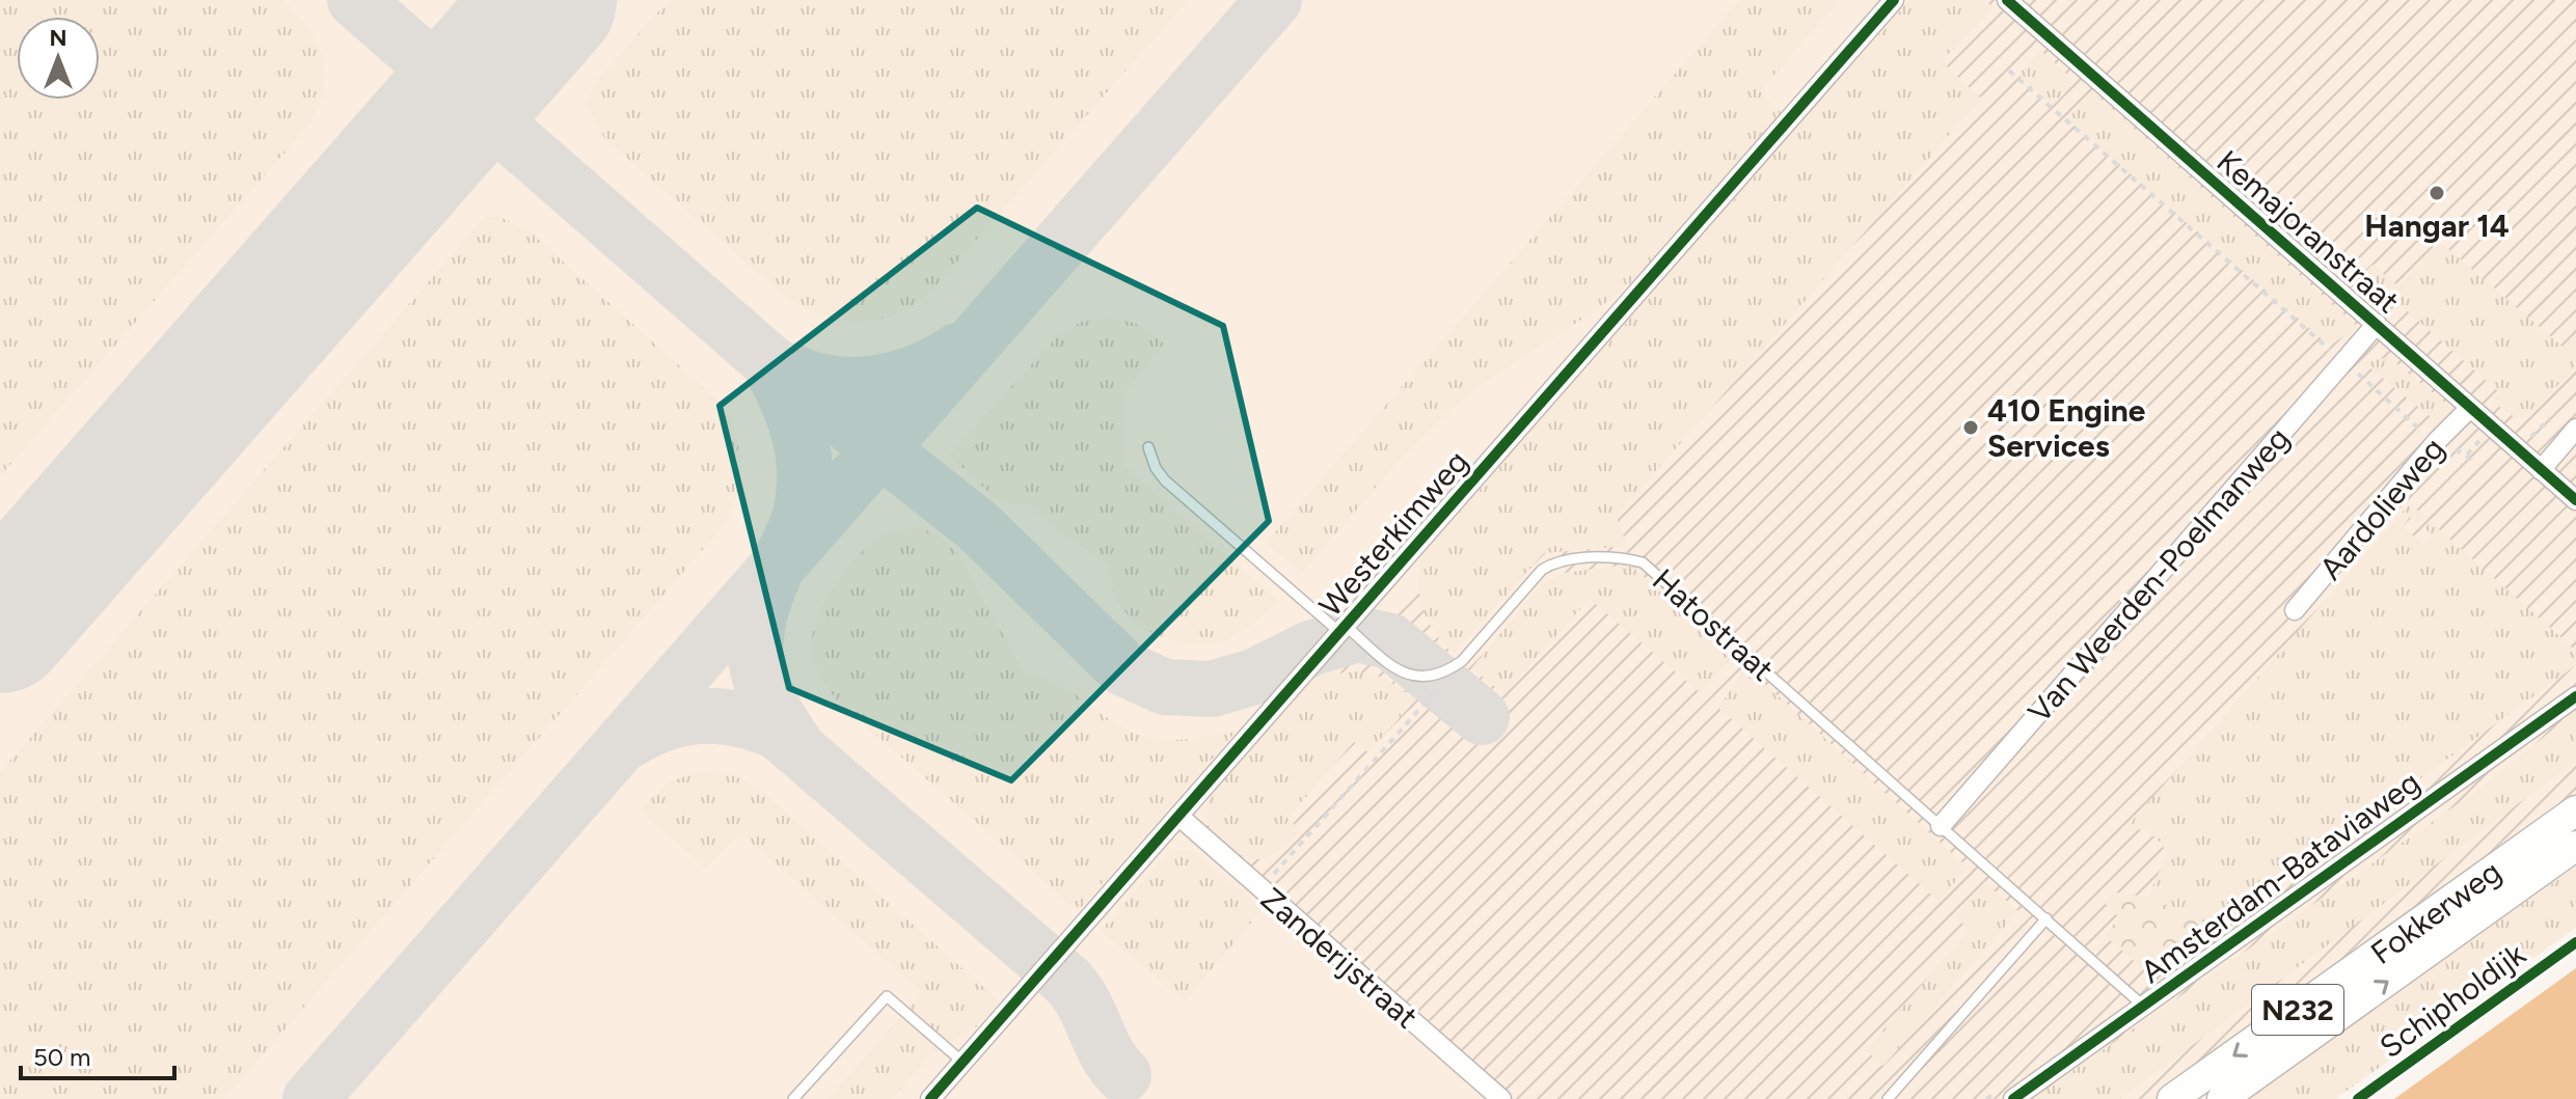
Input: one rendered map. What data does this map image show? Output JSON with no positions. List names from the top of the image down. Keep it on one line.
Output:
{"streets":{"main road":["Fokkerweg","N232"],"street":["Kemajoranstraat","Aardolieweg","Westerkimweg","Van Weerden-Poelmanweg","Amsterdam-Bataviaweg","Zanderijstraat"],"lane":["Hatostraat"],"cycle path":["Schipholdijk"]},"crossings":[["Kemajoranstraat","Aardolieweg"],["Kemajoranstraat","Van Weerden-Poelmanweg"],["Westerkimweg","Zanderijstraat"],["Van Weerden-Poelmanweg","Hatostraat"],["Hatostraat","Amsterdam-Bataviaweg"]],"places":["Hangar 14","410 Engine Services"],"scale_bar":"50 m","north":"top"}
